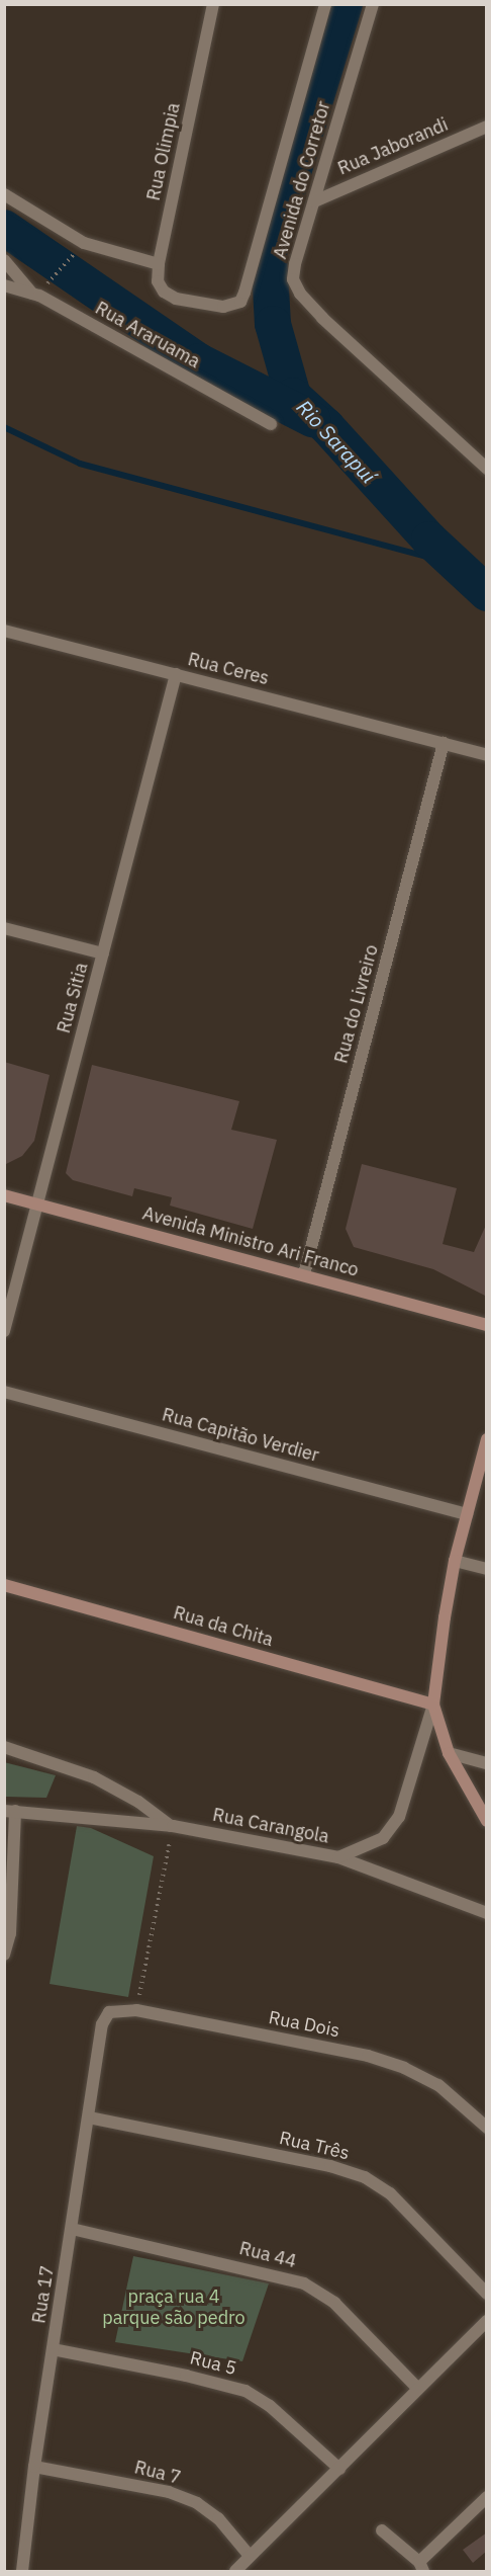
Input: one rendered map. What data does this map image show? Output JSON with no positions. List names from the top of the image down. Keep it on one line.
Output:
{"streets":{"main road":["Avenida Ministro Ari Franco","Rua da Chita"],"street":["Rua Jaborandi","Rua Olimpia","Avenida do Corretor","Rua Araruama","Rua Ceres","Rua Sitia","Rua do Livreiro","Rua Capitão Verdier","Rua Carangola","Rua Dois","Rua Três","Rua 44","Rua 17","Rua 5","Rua 7"]},"crossings":[["Rua Jaborandi","Avenida do Corretor"],["Rua Olimpia","Avenida do Corretor"],["Rua Ceres","Rua Sitia"],["Rua Ceres","Rua do Livreiro"],["Rua Sitia","Avenida Ministro Ari Franco"],["Rua do Livreiro","Avenida Ministro Ari Franco"],["Rua da Chita","Rua Carangola"],["Rua Dois","Rua 17"],["Rua Três","Rua 17"],["Rua 44","Rua 17"],["Rua 17","Rua 5"],["Rua 17","Rua 7"]],"water":["Rio Sarapuí"],"parks":["praça rua 4 parque são pedro"]}
